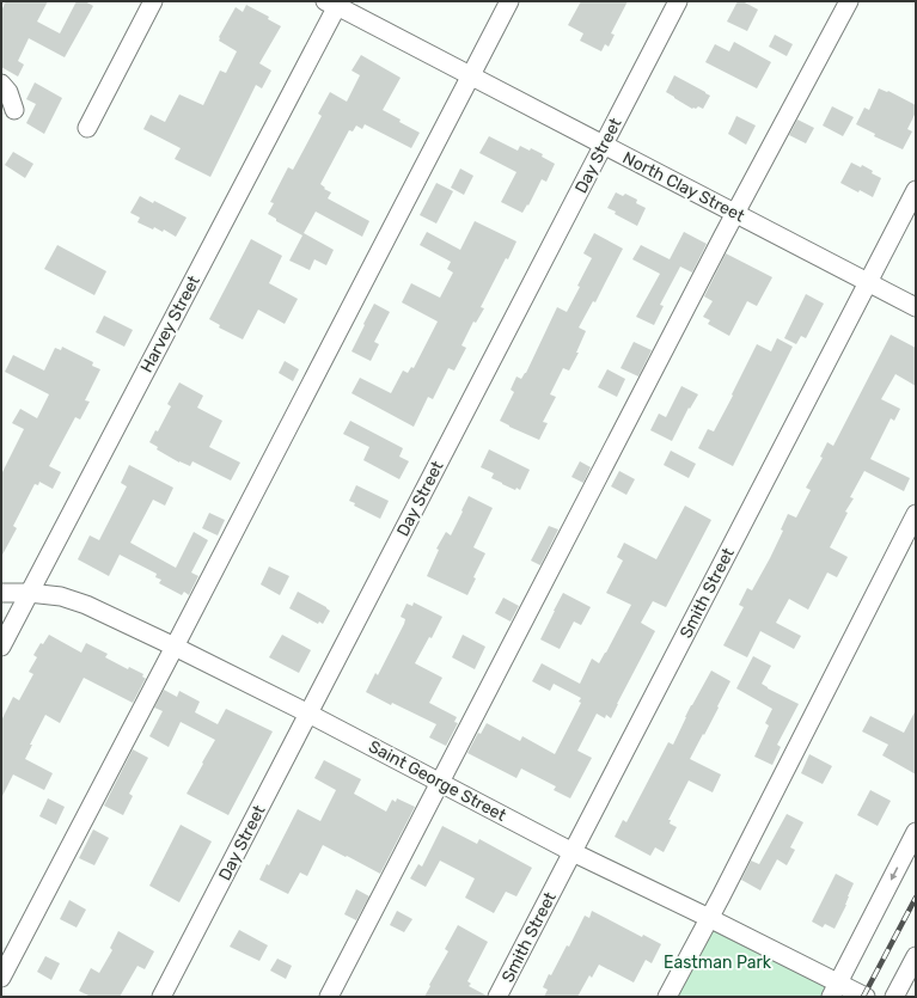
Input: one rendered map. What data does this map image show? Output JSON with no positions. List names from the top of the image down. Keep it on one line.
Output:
{"streets":{"street":["Day Street","North Clay Street","Harvey Street","Smith Street","Saint George Street"]},"crossings":[["Day Street","North Clay Street"],["Day Street","Saint George Street"],["North Clay Street","Harvey Street"],["North Clay Street","Smith Street"],["Harvey Street","Saint George Street"],["Smith Street","Saint George Street"]],"parks":["Eastman Park"]}
